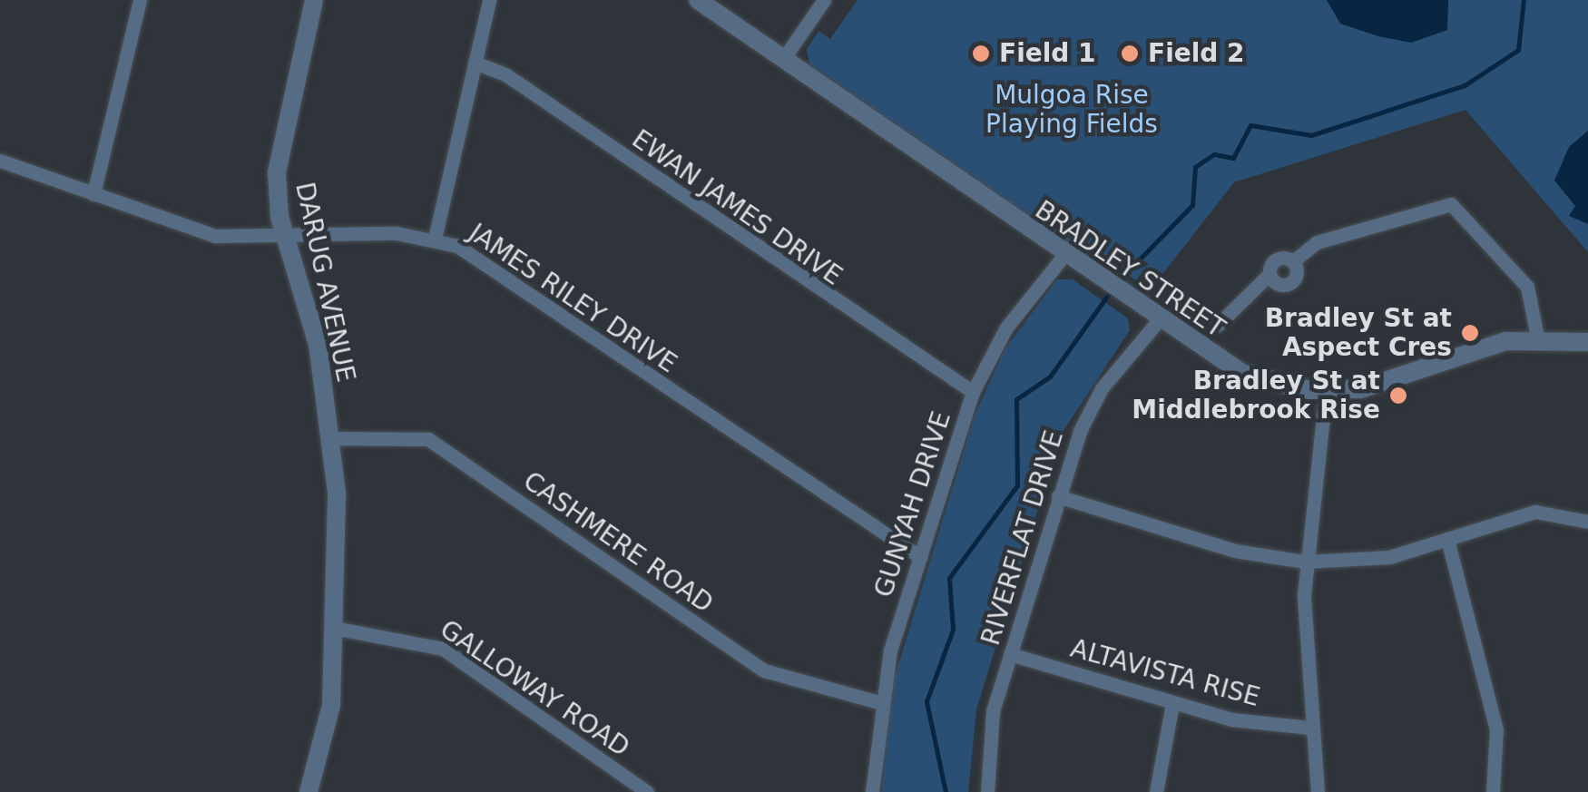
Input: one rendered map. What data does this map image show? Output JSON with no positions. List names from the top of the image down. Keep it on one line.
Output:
{"streets":{"street":["EWAN JAMES DRIVE","BRADLEY STREET","DARUG AVENUE","JAMES RILEY DRIVE","GUNYAH DRIVE","RIVERFLAT DRIVE","CASHMERE ROAD","ALTAVISTA RISE","GALLOWAY ROAD"]},"crossings":[["EWAN JAMES DRIVE","GUNYAH DRIVE"],["BRADLEY STREET","GUNYAH DRIVE"],["BRADLEY STREET","RIVERFLAT DRIVE"],["DARUG AVENUE","JAMES RILEY DRIVE"],["DARUG AVENUE","CASHMERE ROAD"],["DARUG AVENUE","GALLOWAY ROAD"],["JAMES RILEY DRIVE","GUNYAH DRIVE"],["GUNYAH DRIVE","CASHMERE ROAD"],["RIVERFLAT DRIVE","ALTAVISTA RISE"]],"parks":["Mulgoa Rise Playing Fields"],"places":["Field 1","Field 2","Bradley St at Aspect Cres","Bradley St at Middlebrook Rise"]}
